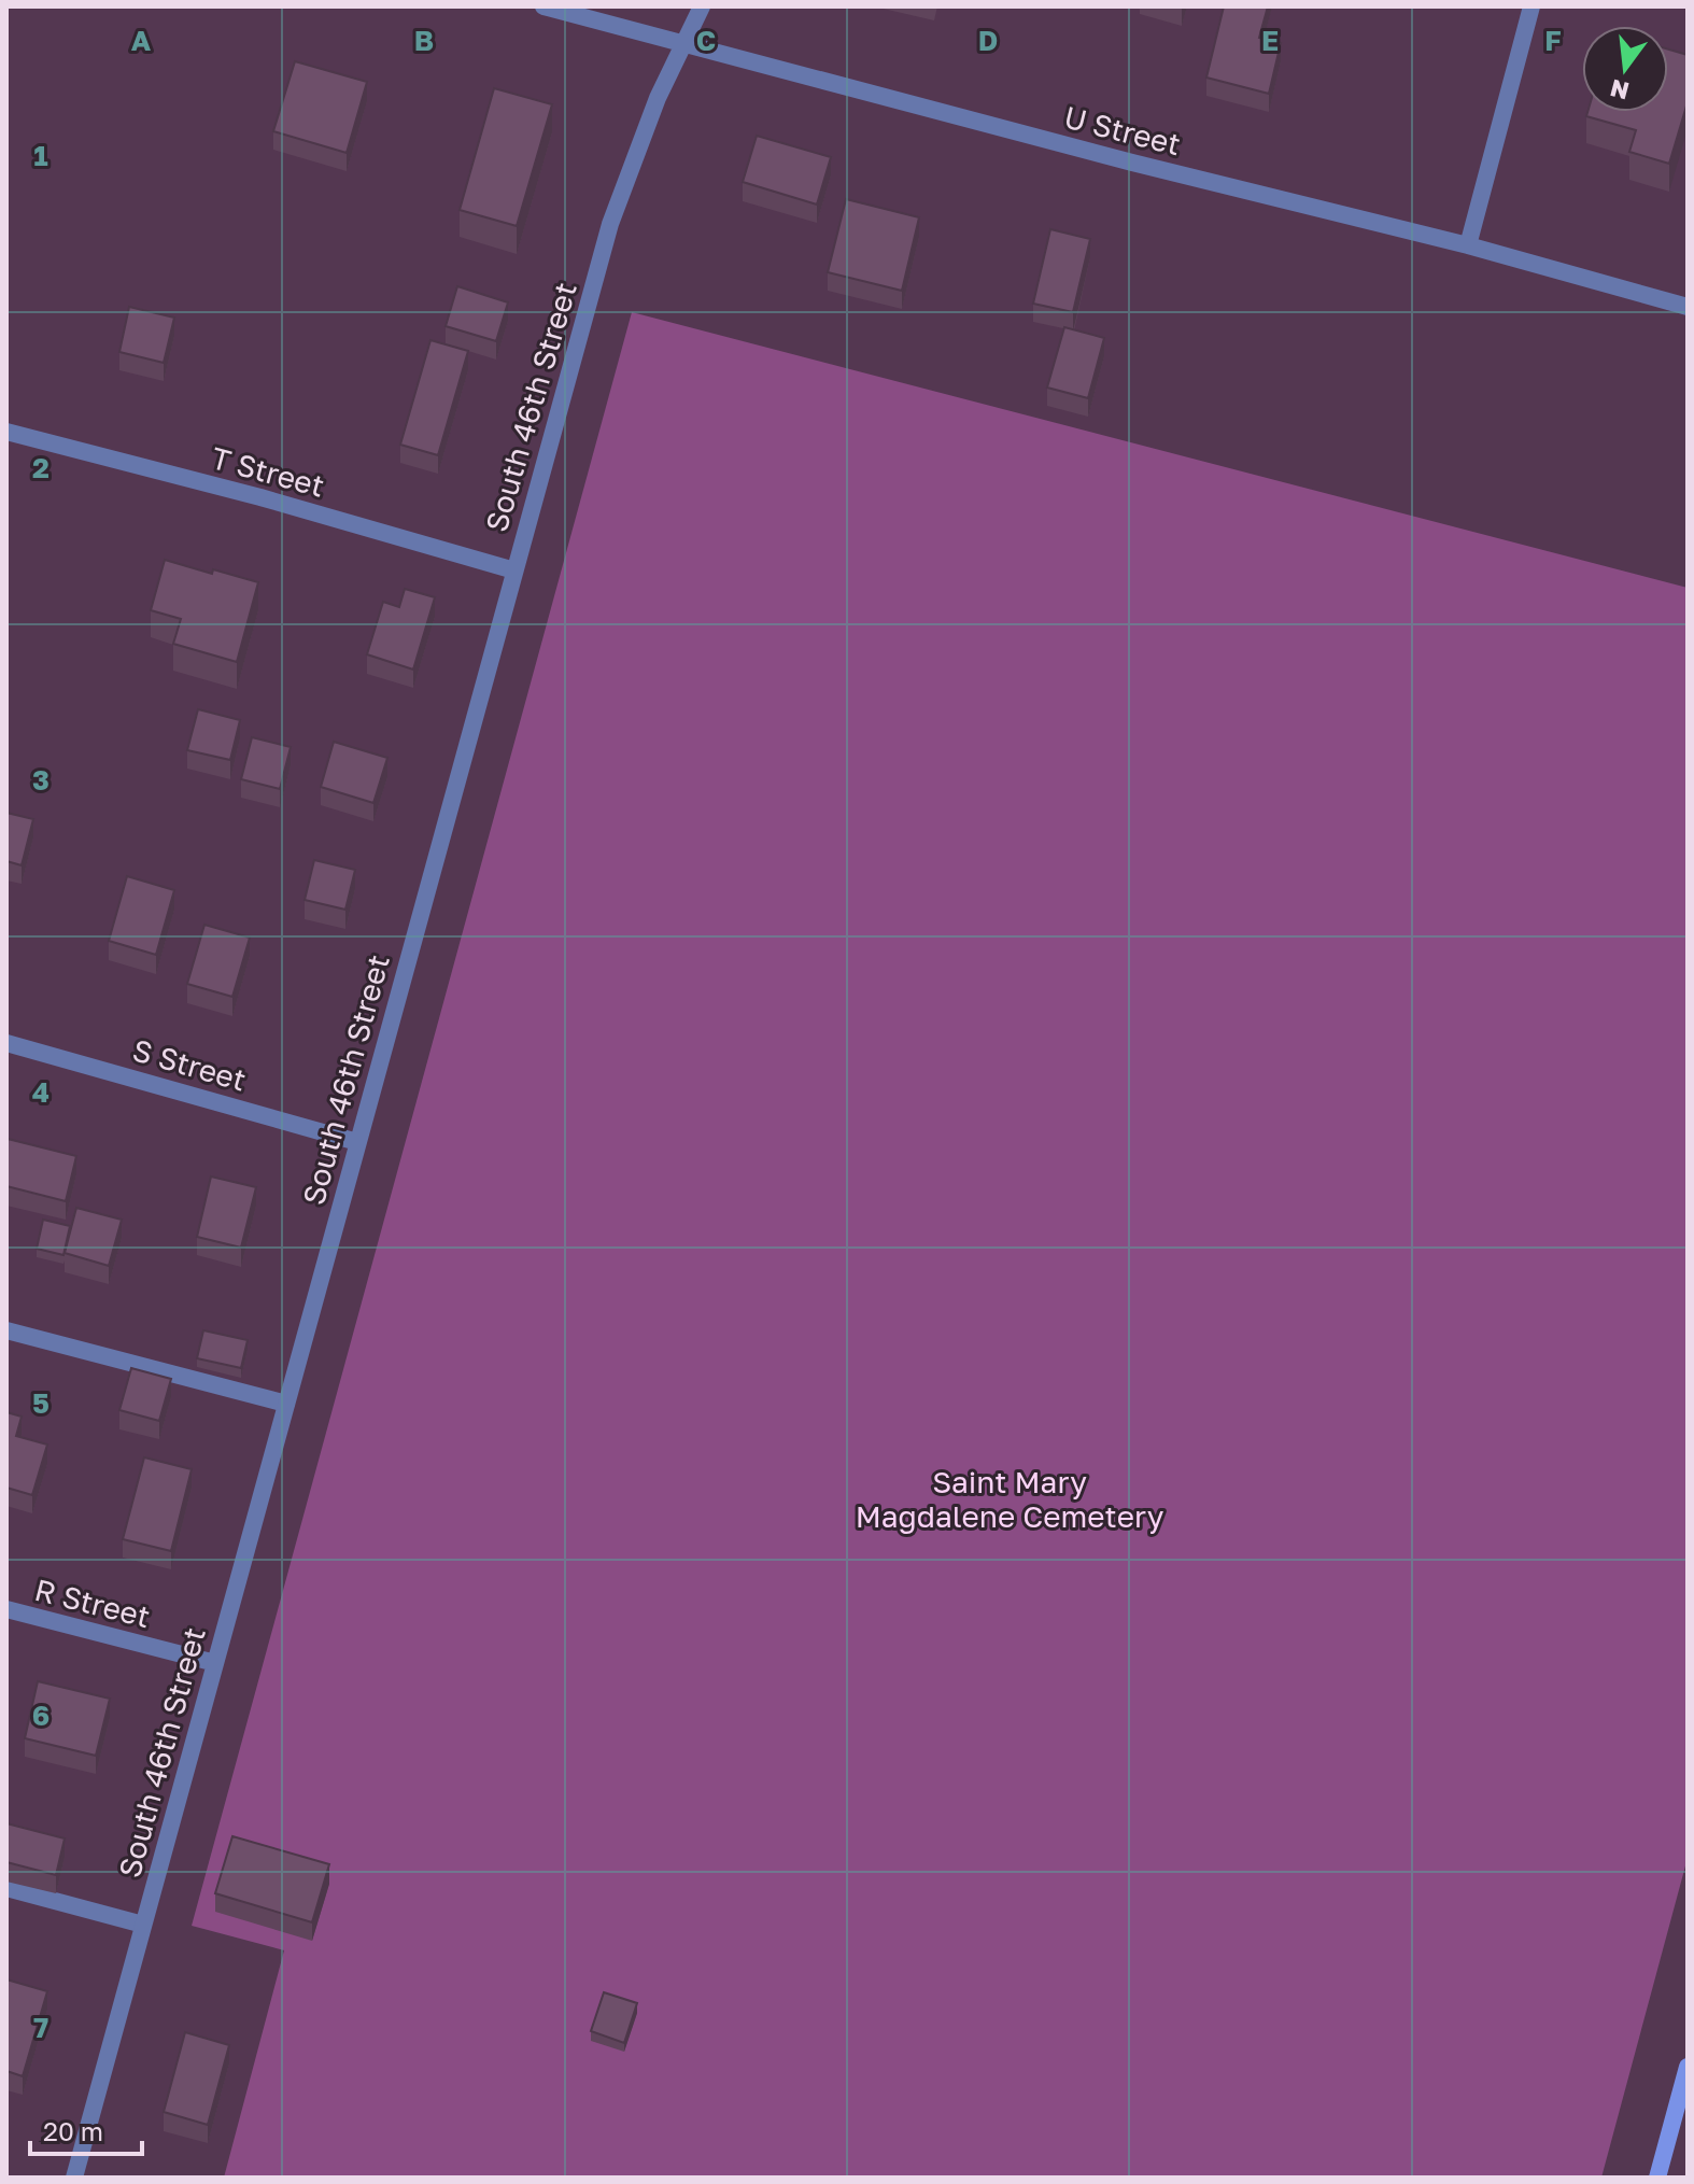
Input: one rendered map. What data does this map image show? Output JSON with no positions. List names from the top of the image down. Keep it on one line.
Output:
{"streets":{"street":["U Street","South 46th Street","T Street","S Street","R Street"]},"crossings":[["U Street","South 46th Street"],["South 46th Street","T Street"],["South 46th Street","S Street"],["South 46th Street","R Street"]],"parks":["Saint Mary Magdalene Cemetery"],"scale_bar":"20 m","north":"bottom","grid":{"columns":["A","B","C","D","E","F"],"rows":["1","2","3","4","5","6","7"]}}
